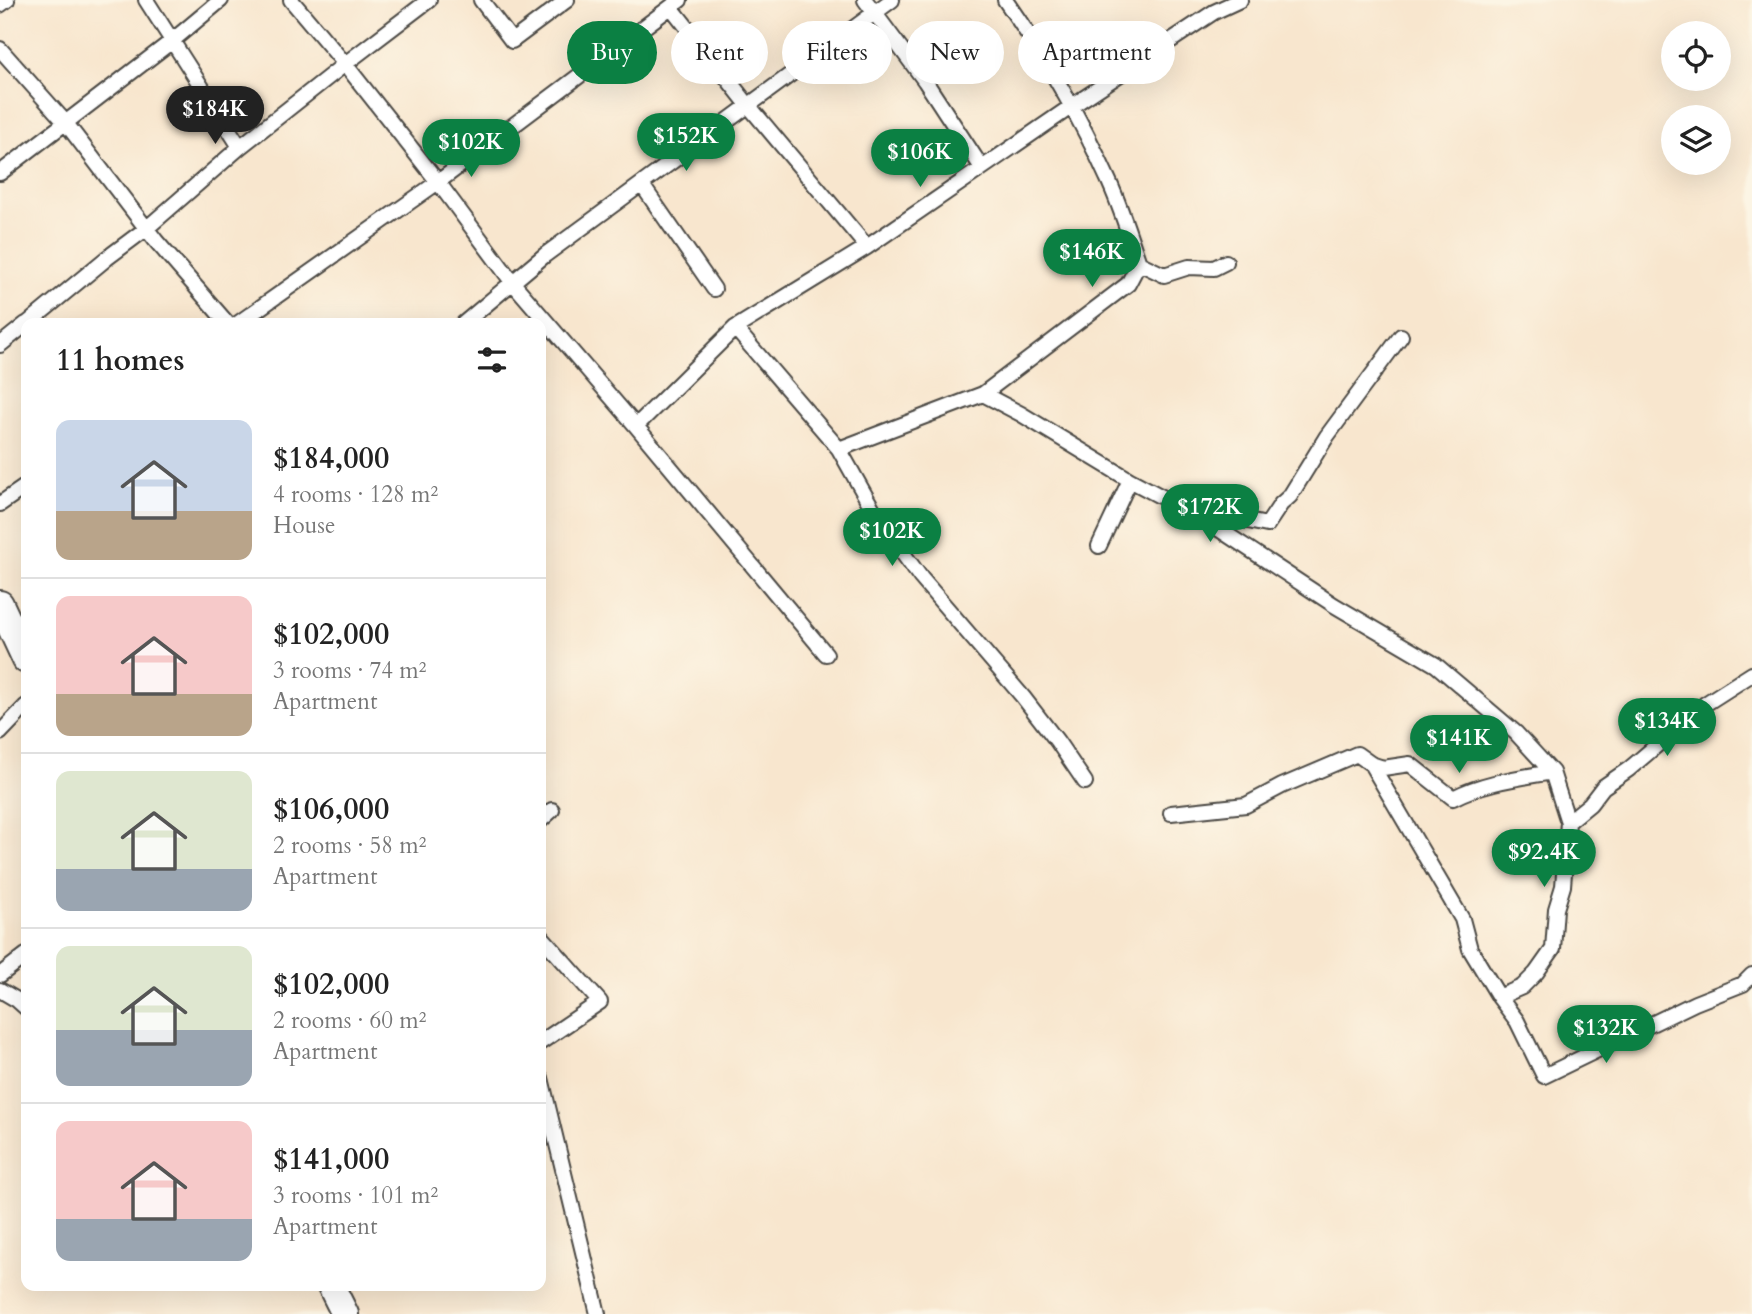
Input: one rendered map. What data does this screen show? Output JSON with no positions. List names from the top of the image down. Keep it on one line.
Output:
{"page":{"chip":["Buy","Rent","Filters","New","Apartment"],"price":["$184K","$152K","$102K","$106K","$146K","$172K","$102K","$134K","$141K","$92.4K","$132K"],"heading":"11 homes","list":[{"name":"$184,000","note":"4 rooms · 128 m² · House"},{"name":"$102,000","note":"3 rooms · 74 m² · Apartment"},{"name":"$106,000","note":"2 rooms · 58 m² · Apartment"},{"name":"$102,000","note":"2 rooms · 60 m² · Apartment"},{"name":"$141,000","note":"3 rooms · 101 m² · Apartment"}]}}
